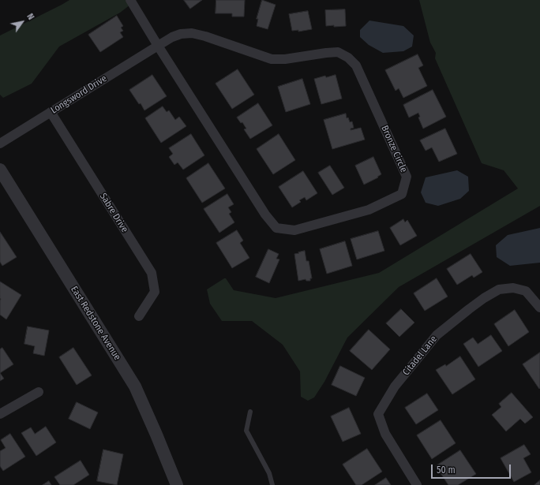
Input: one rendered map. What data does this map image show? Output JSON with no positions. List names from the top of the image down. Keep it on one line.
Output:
{"streets":{"street":["Longsword Drive","Bronze Circle","Sabre Drive","East Redstone Avenue","Citadel Lane"]},"crossings":[["Longsword Drive","Bronze Circle"],["Longsword Drive","Sabre Drive"]],"scale_bar":"50 m","north":"top right"}
